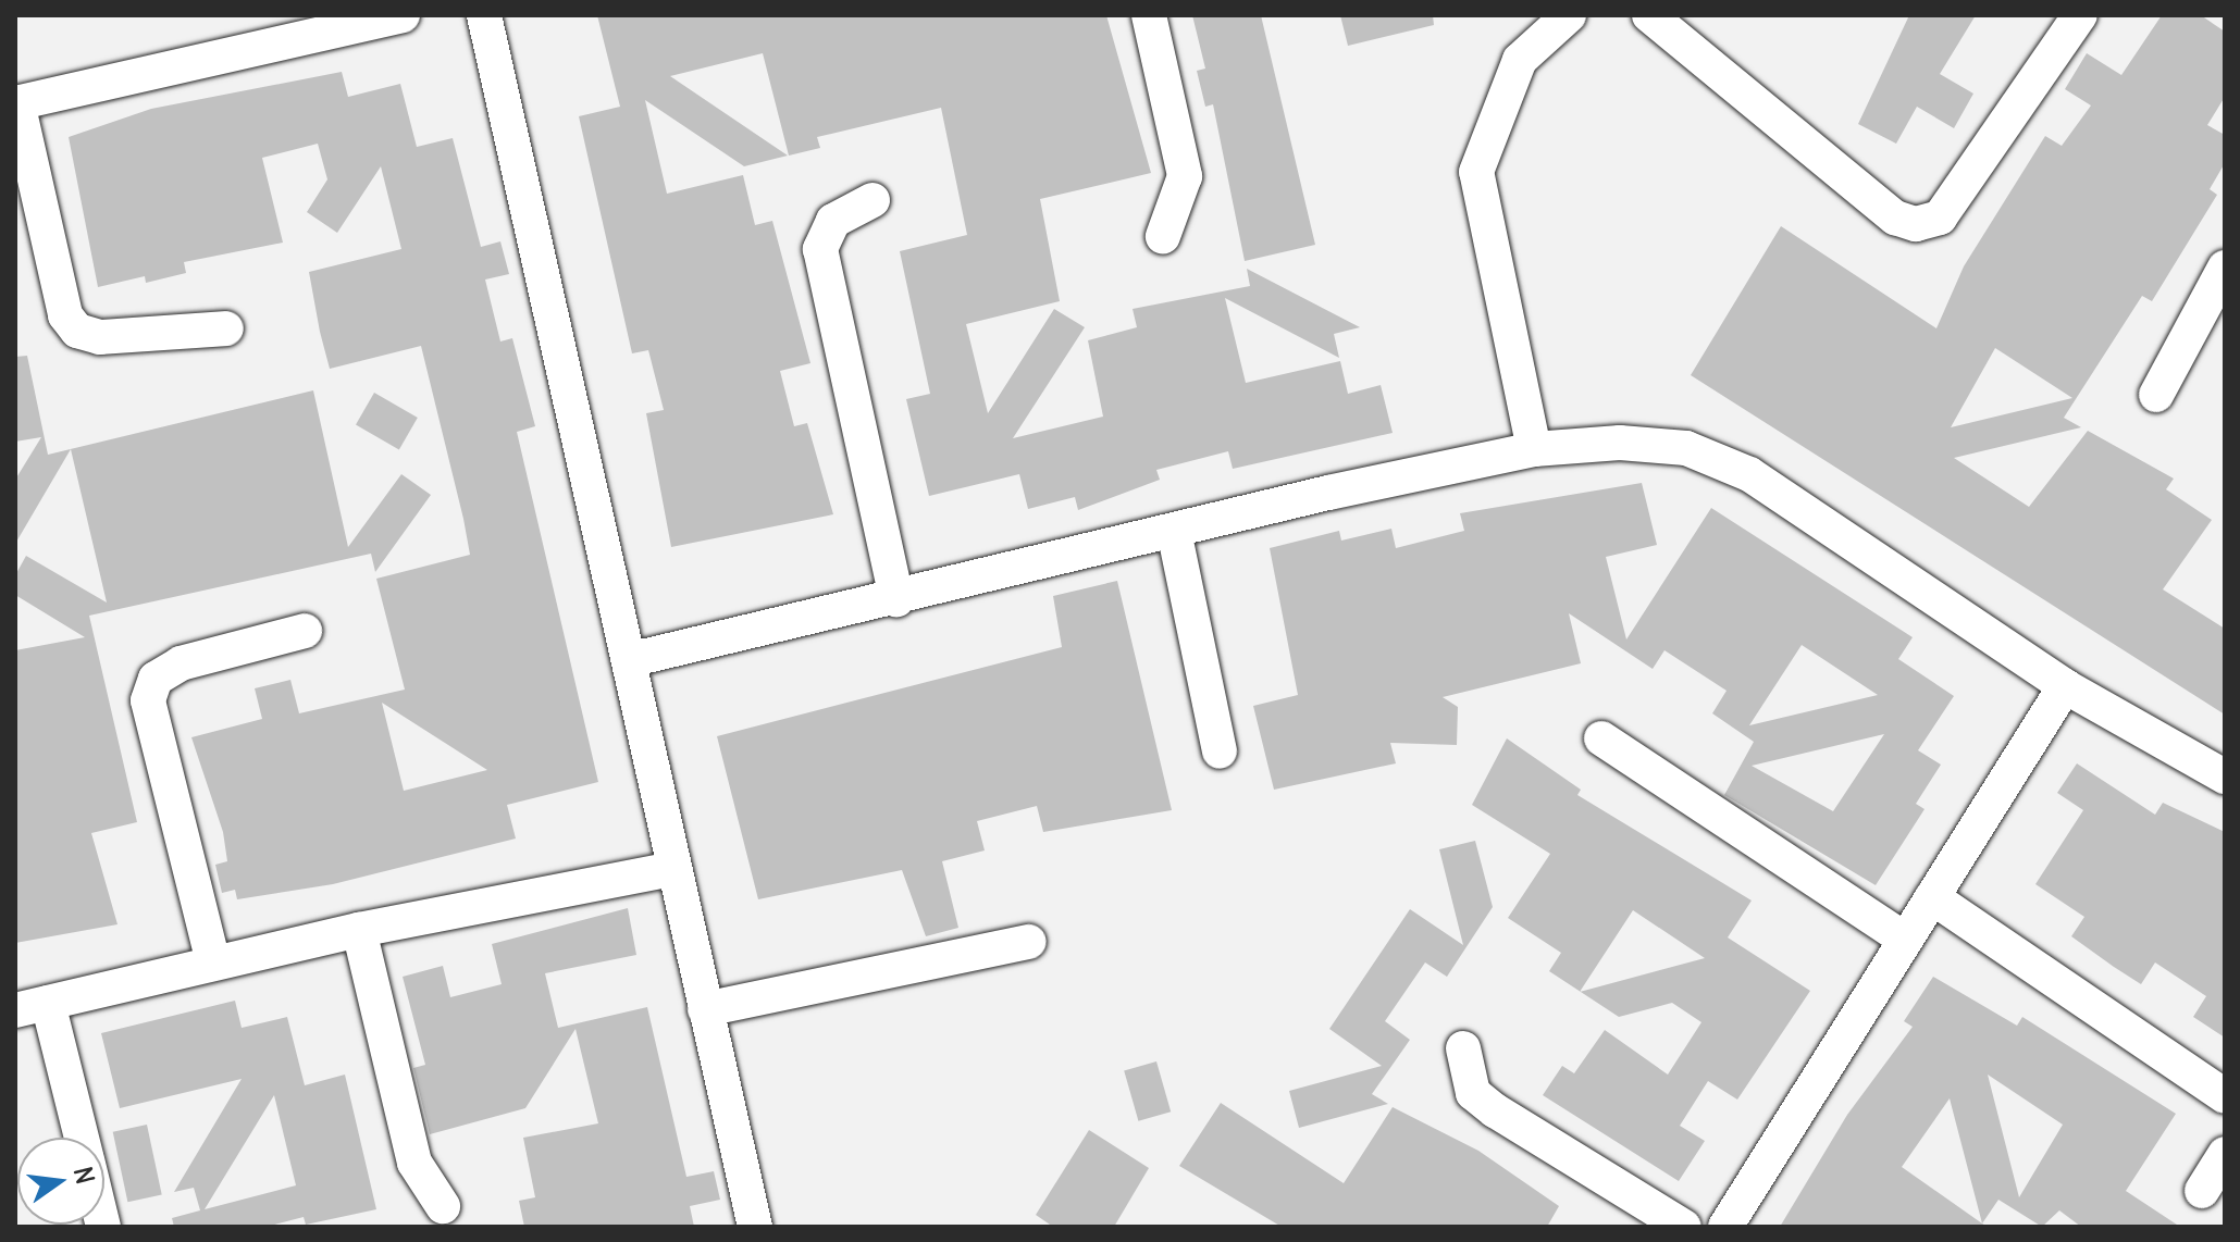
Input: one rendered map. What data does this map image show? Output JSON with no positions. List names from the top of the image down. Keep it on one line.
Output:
{"north":"right"}
